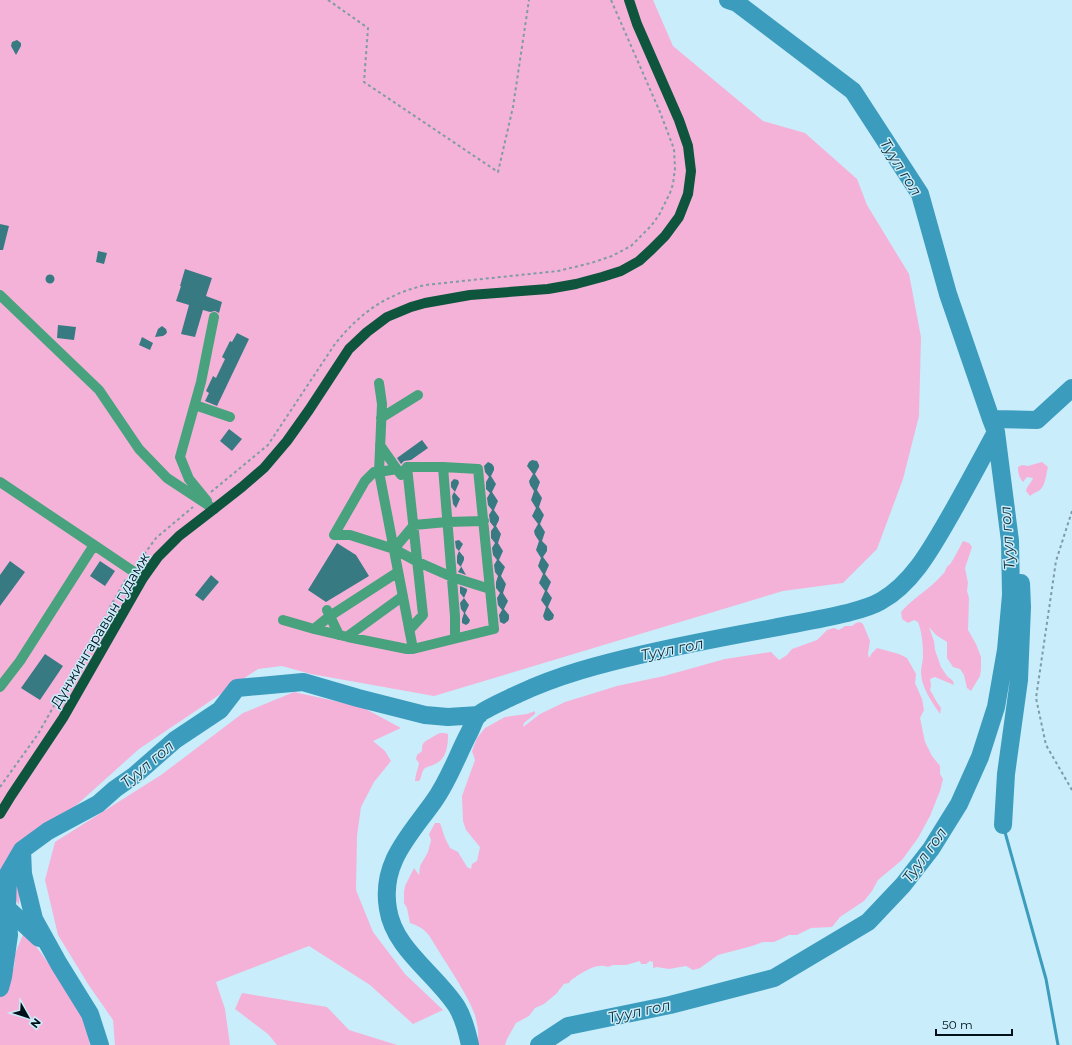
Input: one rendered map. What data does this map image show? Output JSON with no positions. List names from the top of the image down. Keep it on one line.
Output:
{"streets":{"main road":["Дүнжингаравын гудамж"]},"water":["Туул гол"],"scale_bar":"50 m","north":"bottom right"}
